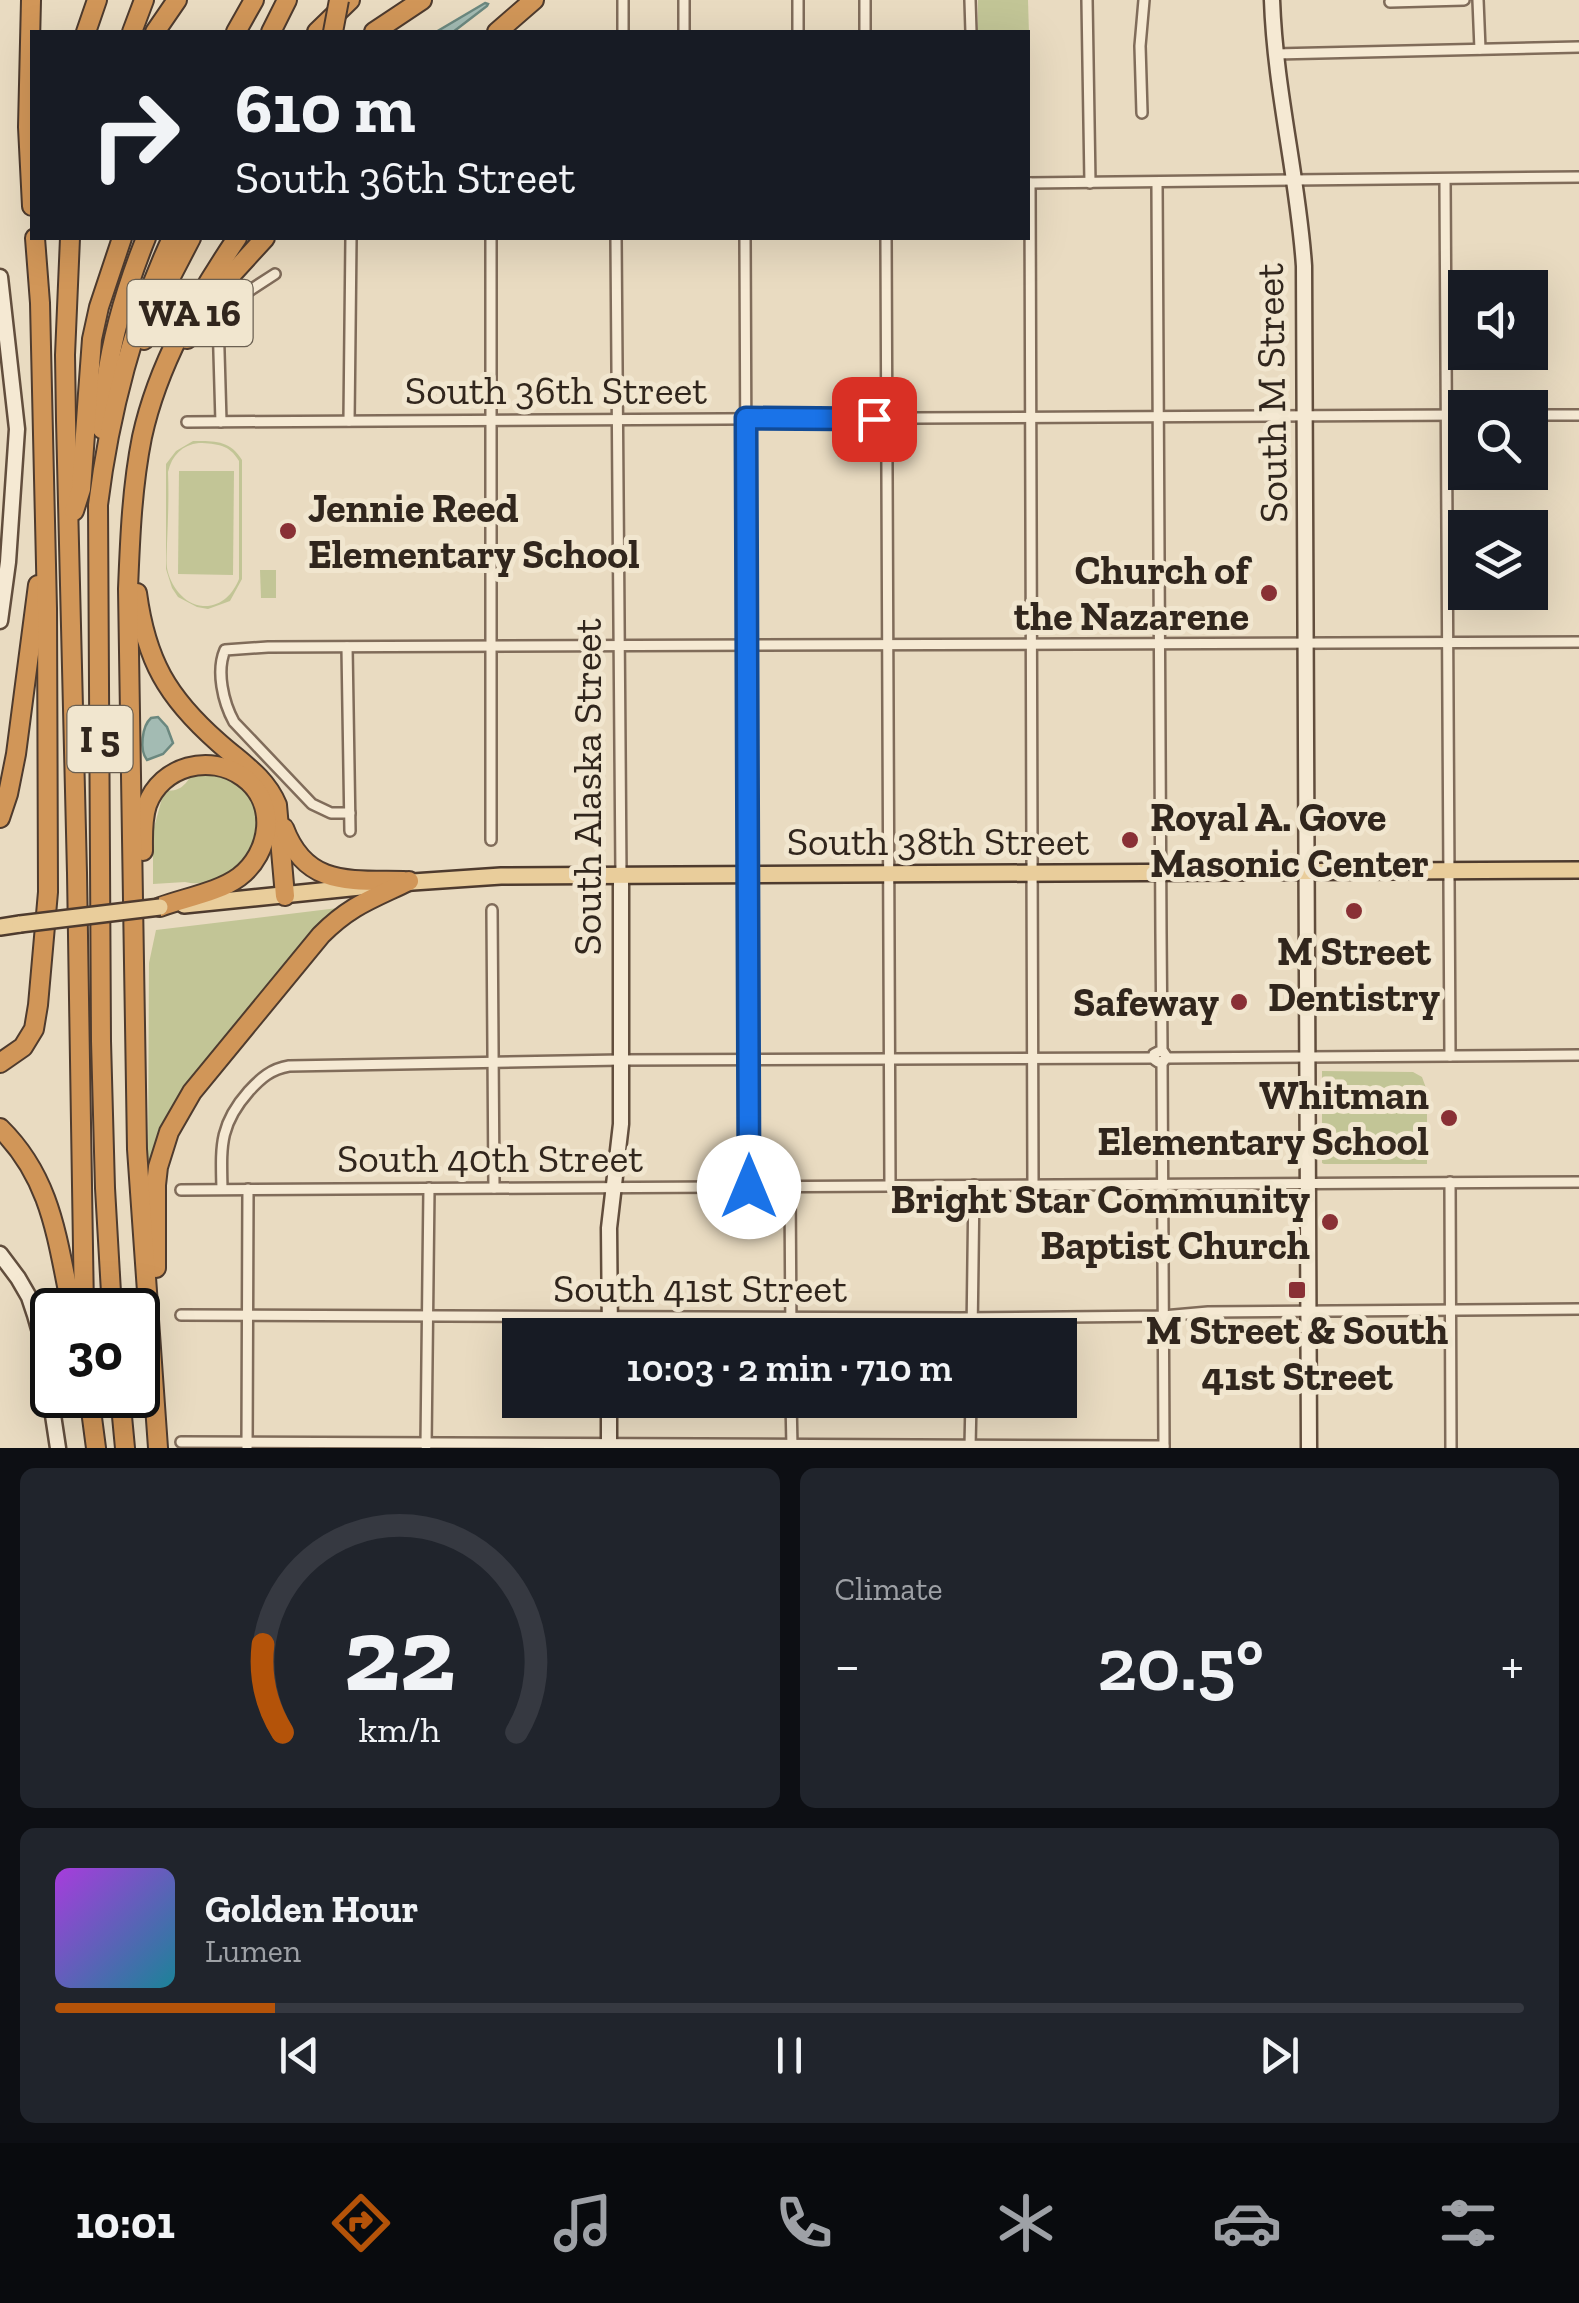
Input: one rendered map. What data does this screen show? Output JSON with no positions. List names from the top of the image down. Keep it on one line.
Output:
{"streets":{"highway":["WA 16","I 5"],"main road":["South 38th Street"],"street":["South 36th Street","South M Street","South Alaska Street","South 40th Street","South 41st Street"]},"crossings":[["South 36th Street","South M Street"],["South 36th Street","South Alaska Street"],["South M Street","South 38th Street"],["South M Street","South 40th Street"],["South M Street","South 41st Street"],["South Alaska Street","South 38th Street"],["South Alaska Street","South 40th Street"],["South Alaska Street","South 41st Street"]],"places":{"other":["Jennie Reed Elementary School","Church of the Nazarene","Royal A. Gove Masonic Center","M Street Dentistry","Safeway","Whitman Elementary School","Bright Star Community Baptist Church"],"transit":["M Street & South 41st Street"]},"page":{"turn":["610 m","South 36th Street"],"limit":"30","trip":"10:03 · 2 min · 710 m","tile":"Climate","heat":["−","20.5°","+"],"song":["Golden Hour","Lumen"],"tabs":"10:01","gauge":["22","km/h"]}}
